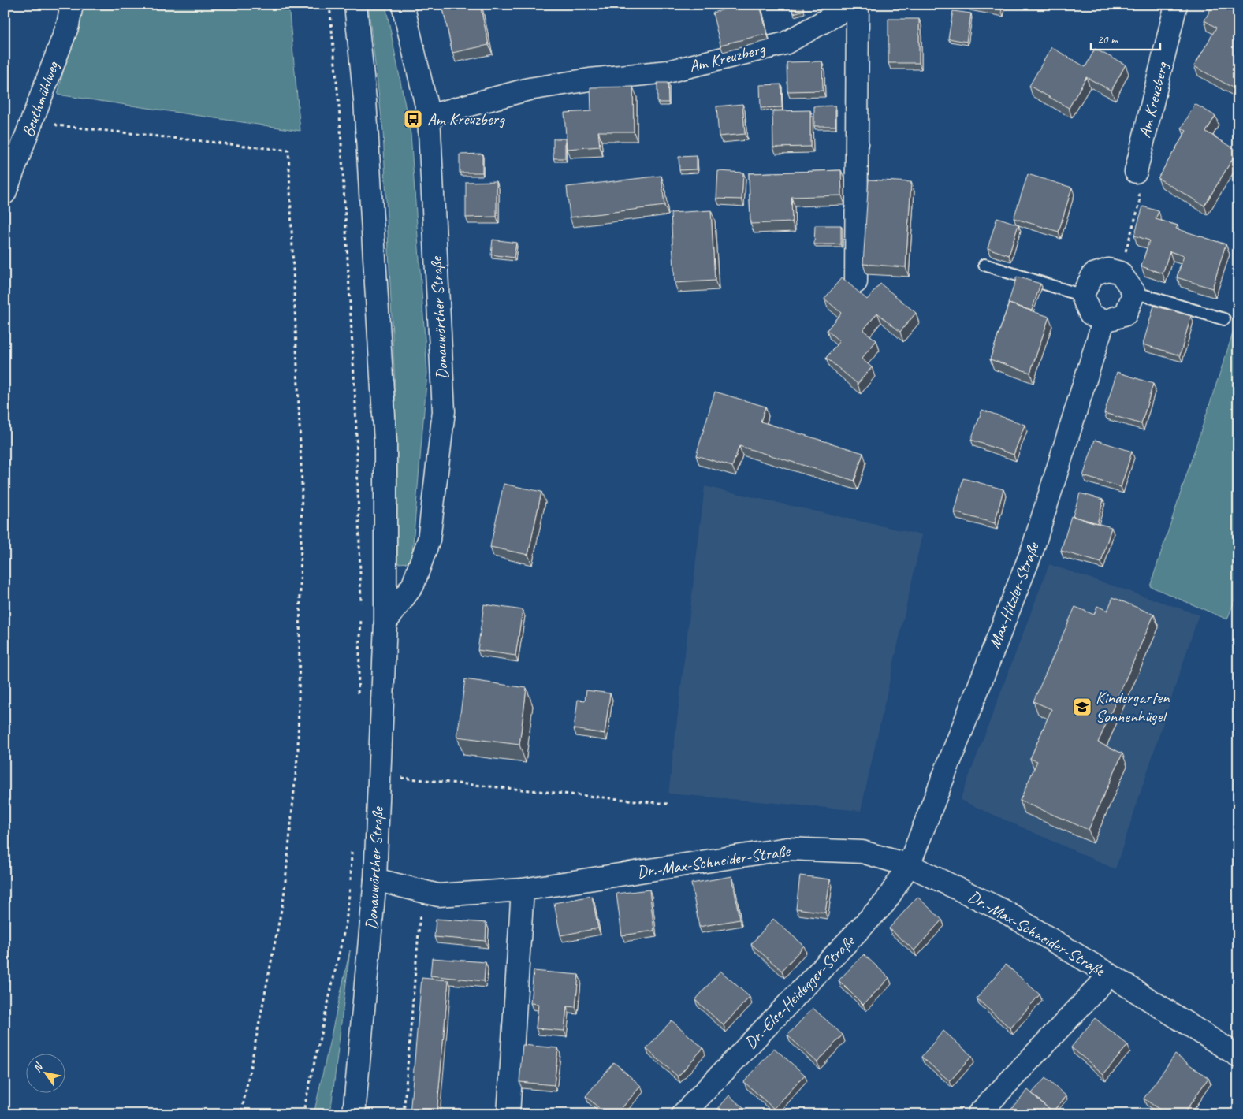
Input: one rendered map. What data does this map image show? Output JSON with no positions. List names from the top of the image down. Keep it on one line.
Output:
{"streets":{"street":["Am Kreuzberg","Beuthmühlweg","Donauwörther Straße","Max-Hitzler-Straße","Dr.-Max-Schneider-Straße","Dr.-Else-Heidegger-Straße"]},"crossings":[["Am Kreuzberg","Donauwörther Straße"],["Donauwörther Straße","Dr.-Max-Schneider-Straße"],["Max-Hitzler-Straße","Dr.-Max-Schneider-Straße"],["Max-Hitzler-Straße","Dr.-Else-Heidegger-Straße"],["Dr.-Max-Schneider-Straße","Dr.-Else-Heidegger-Straße"]],"places":{"bus stop":["Am Kreuzberg"],"school or university":["Kindergarten Sonnenhügel"]},"scale_bar":"20 m","north":"top left"}
